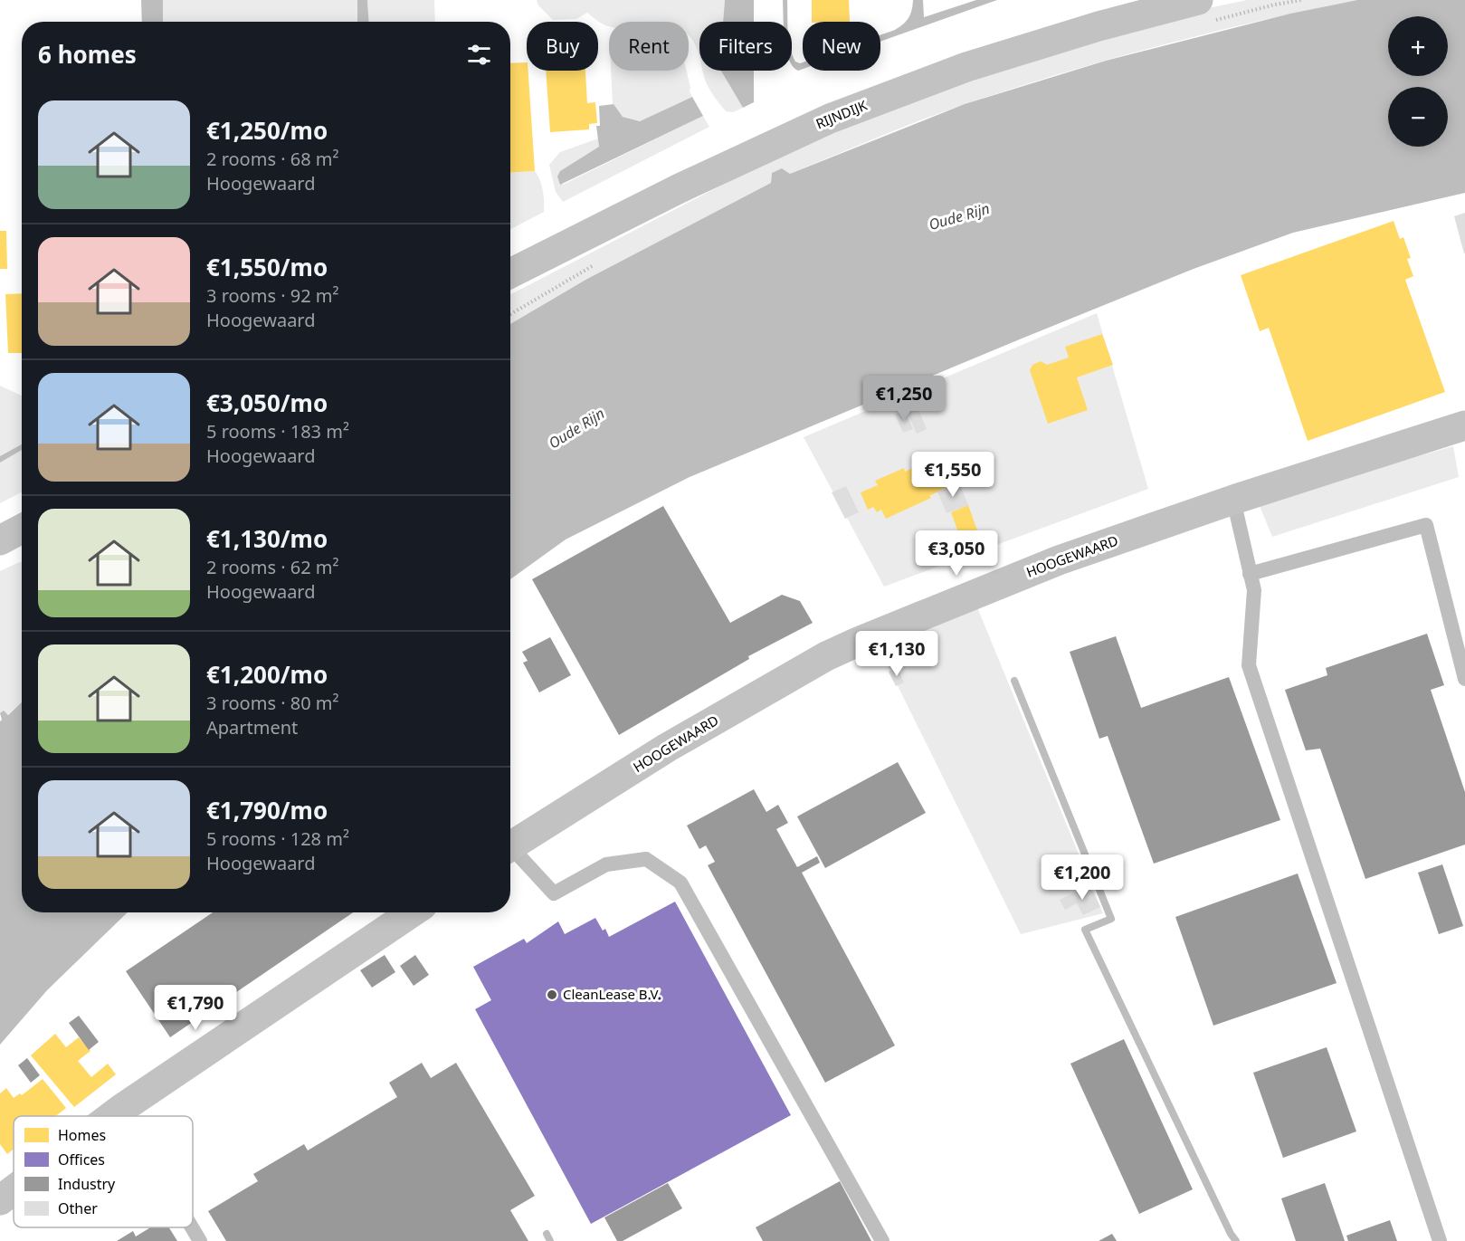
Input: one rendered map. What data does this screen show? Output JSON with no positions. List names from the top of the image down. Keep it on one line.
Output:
{"streets":{"street":["RIJNDIJK","HOOGEWAARD"]},"water":["Oude Rijn"],"places":["CleanLease B.V."],"legend":["Homes","Offices","Industry","Other"],"page":{"map_buttons":["+","−"],"chip":["Buy","Rent","Filters","New"],"heading":"6 homes","list":[{"name":"€1,250/mo","note":"2 rooms · 68 m² · Hoogewaard"},{"name":"€1,550/mo","note":"3 rooms · 92 m² · Hoogewaard"},{"name":"€3,050/mo","note":"5 rooms · 183 m² · Hoogewaard"},{"name":"€1,130/mo","note":"2 rooms · 62 m² · Hoogewaard"},{"name":"€1,200/mo","note":"3 rooms · 80 m² · Apartment"},{"name":"€1,790/mo","note":"5 rooms · 128 m² · Hoogewaard"}],"price":["€1,250","€1,550","€3,050","€1,130","€1,200","€1,790"]}}
